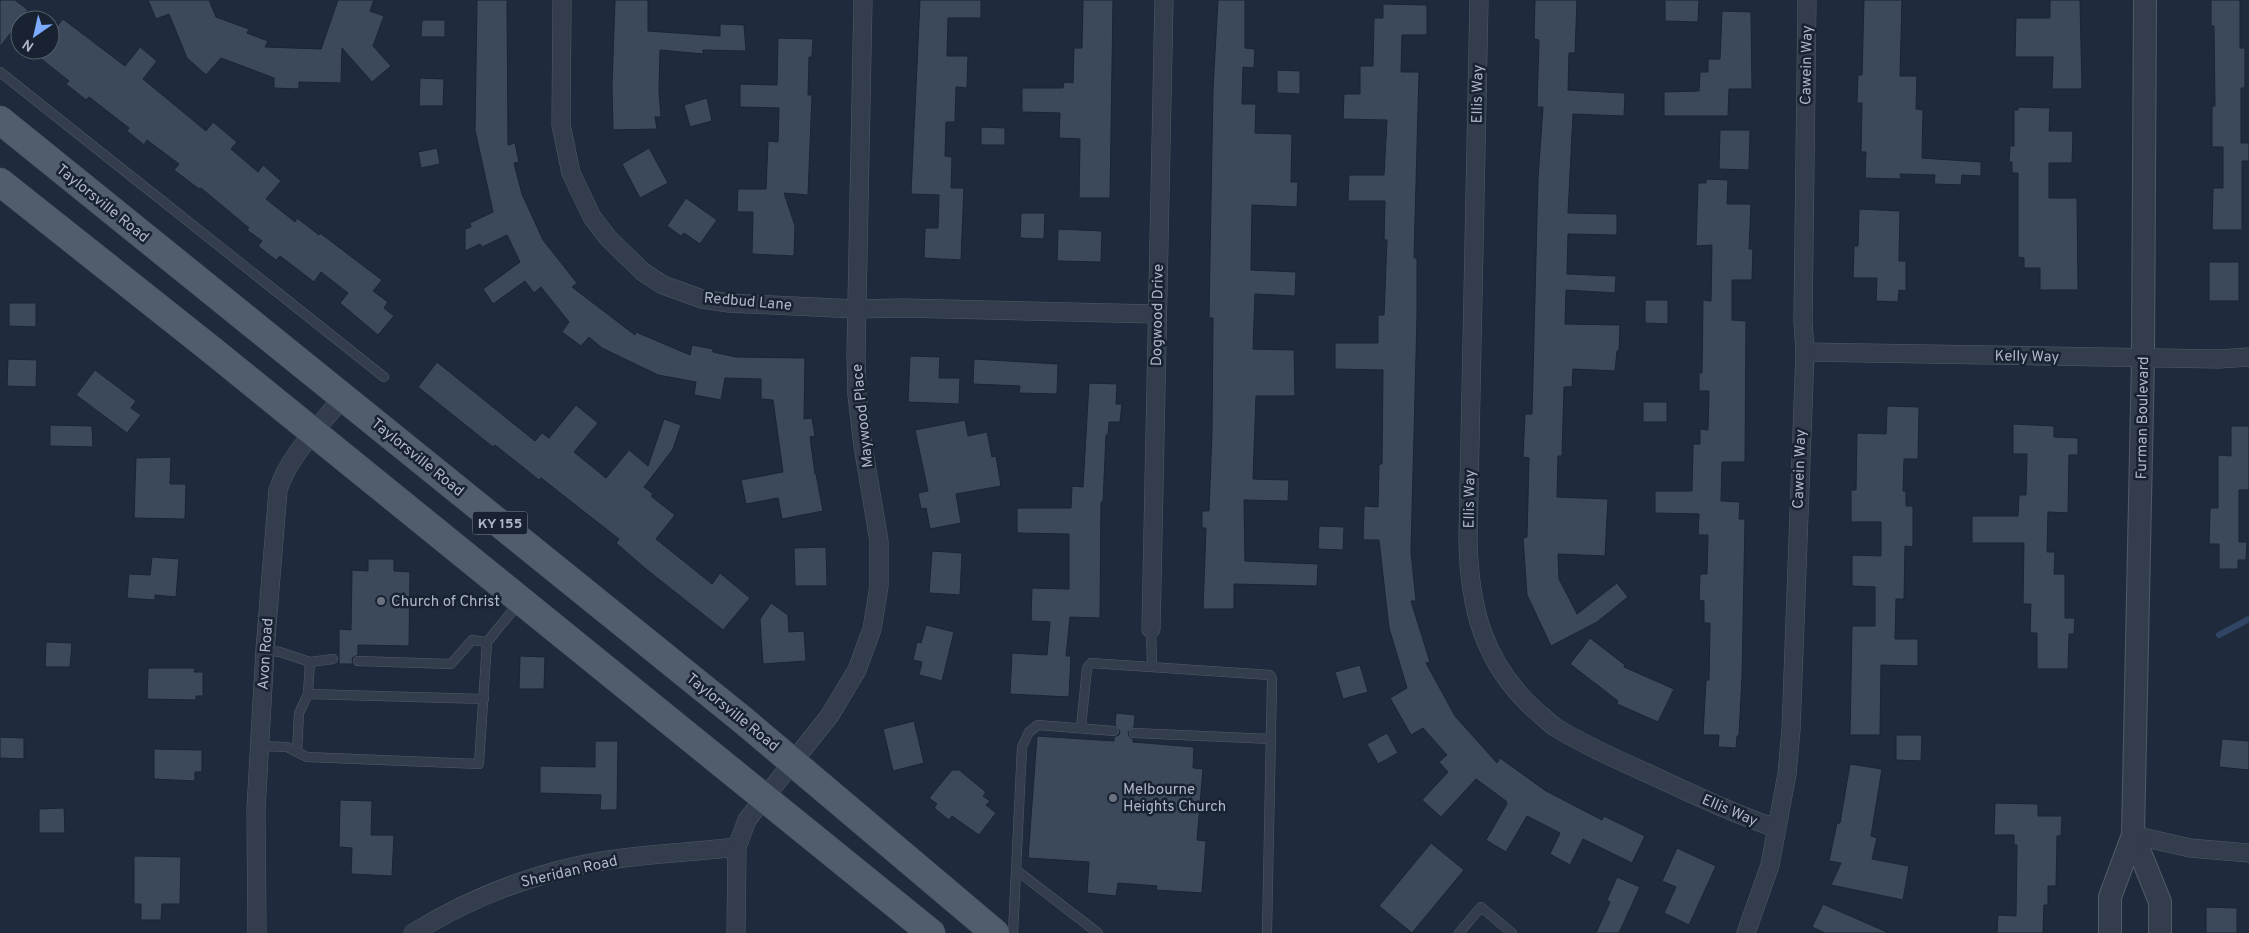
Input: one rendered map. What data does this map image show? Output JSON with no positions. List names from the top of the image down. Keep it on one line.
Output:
{"streets":{"main road":["Taylorsville Road","KY 155"],"street":["Cawein Way","Ellis Way","Redbud Lane","Dogwood Drive","Kelly Way","Maywood Place","Furman Boulevard","Avon Road","Sheridan Road"]},"crossings":[["Cawein Way","Ellis Way"],["Cawein Way","Kelly Way"],["Taylorsville Road","Maywood Place"],["Taylorsville Road","Avon Road"],["Redbud Lane","Dogwood Drive"],["Redbud Lane","Maywood Place"],["Kelly Way","Furman Boulevard"],["Maywood Place","KY 155"],["Maywood Place","Sheridan Road"],["KY 155","Avon Road"]],"places":["Church of Christ","Melbourne Heights Church"],"north":"bottom left"}
